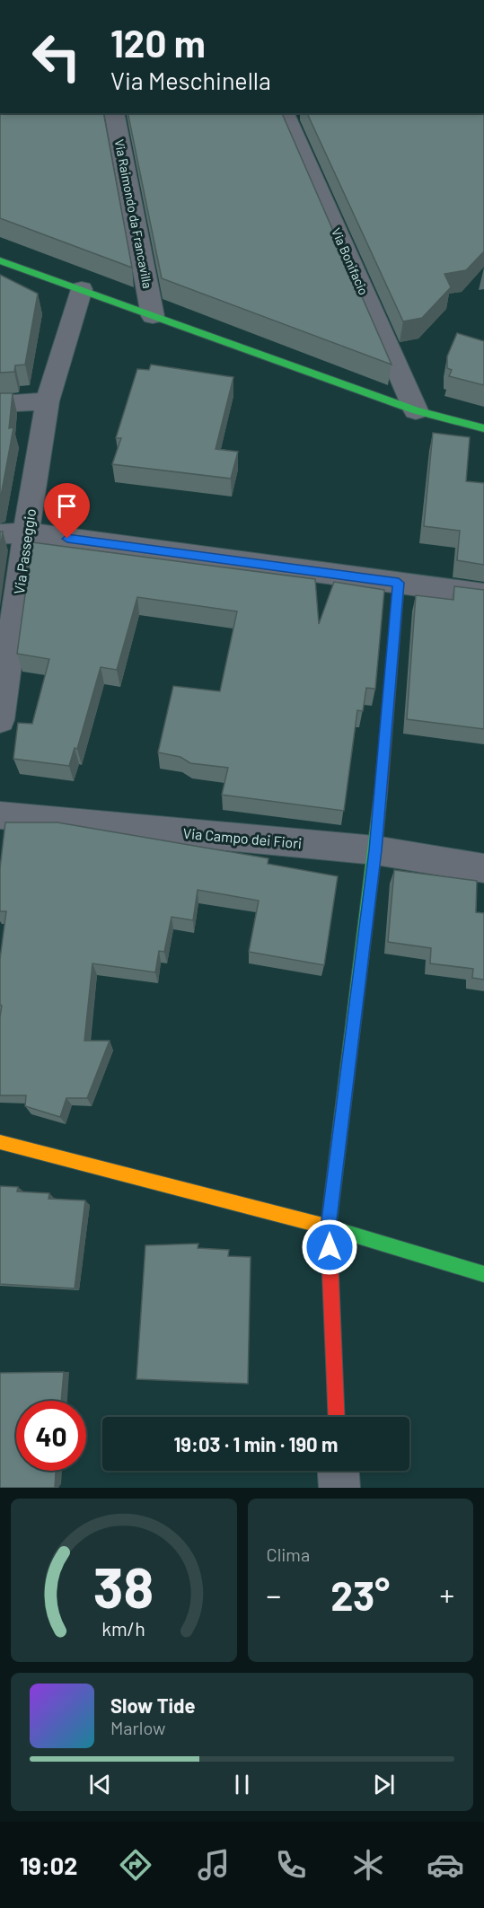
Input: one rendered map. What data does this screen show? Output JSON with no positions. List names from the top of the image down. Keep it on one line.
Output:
{"streets":{"street":["Via Raimondo da Francavilla","Via Bonifacio","Via Passeggio","Via Campo dei Fiori"]},"page":{"turn":["120 m","Via Meschinella"],"limit":"40","trip":"19:03 · 1 min · 190 m","tile":"Clima","heat":["−","23°","+"],"song":["Slow Tide","Marlow"],"tabs":"19:02","gauge":["38","km/h"]}}
